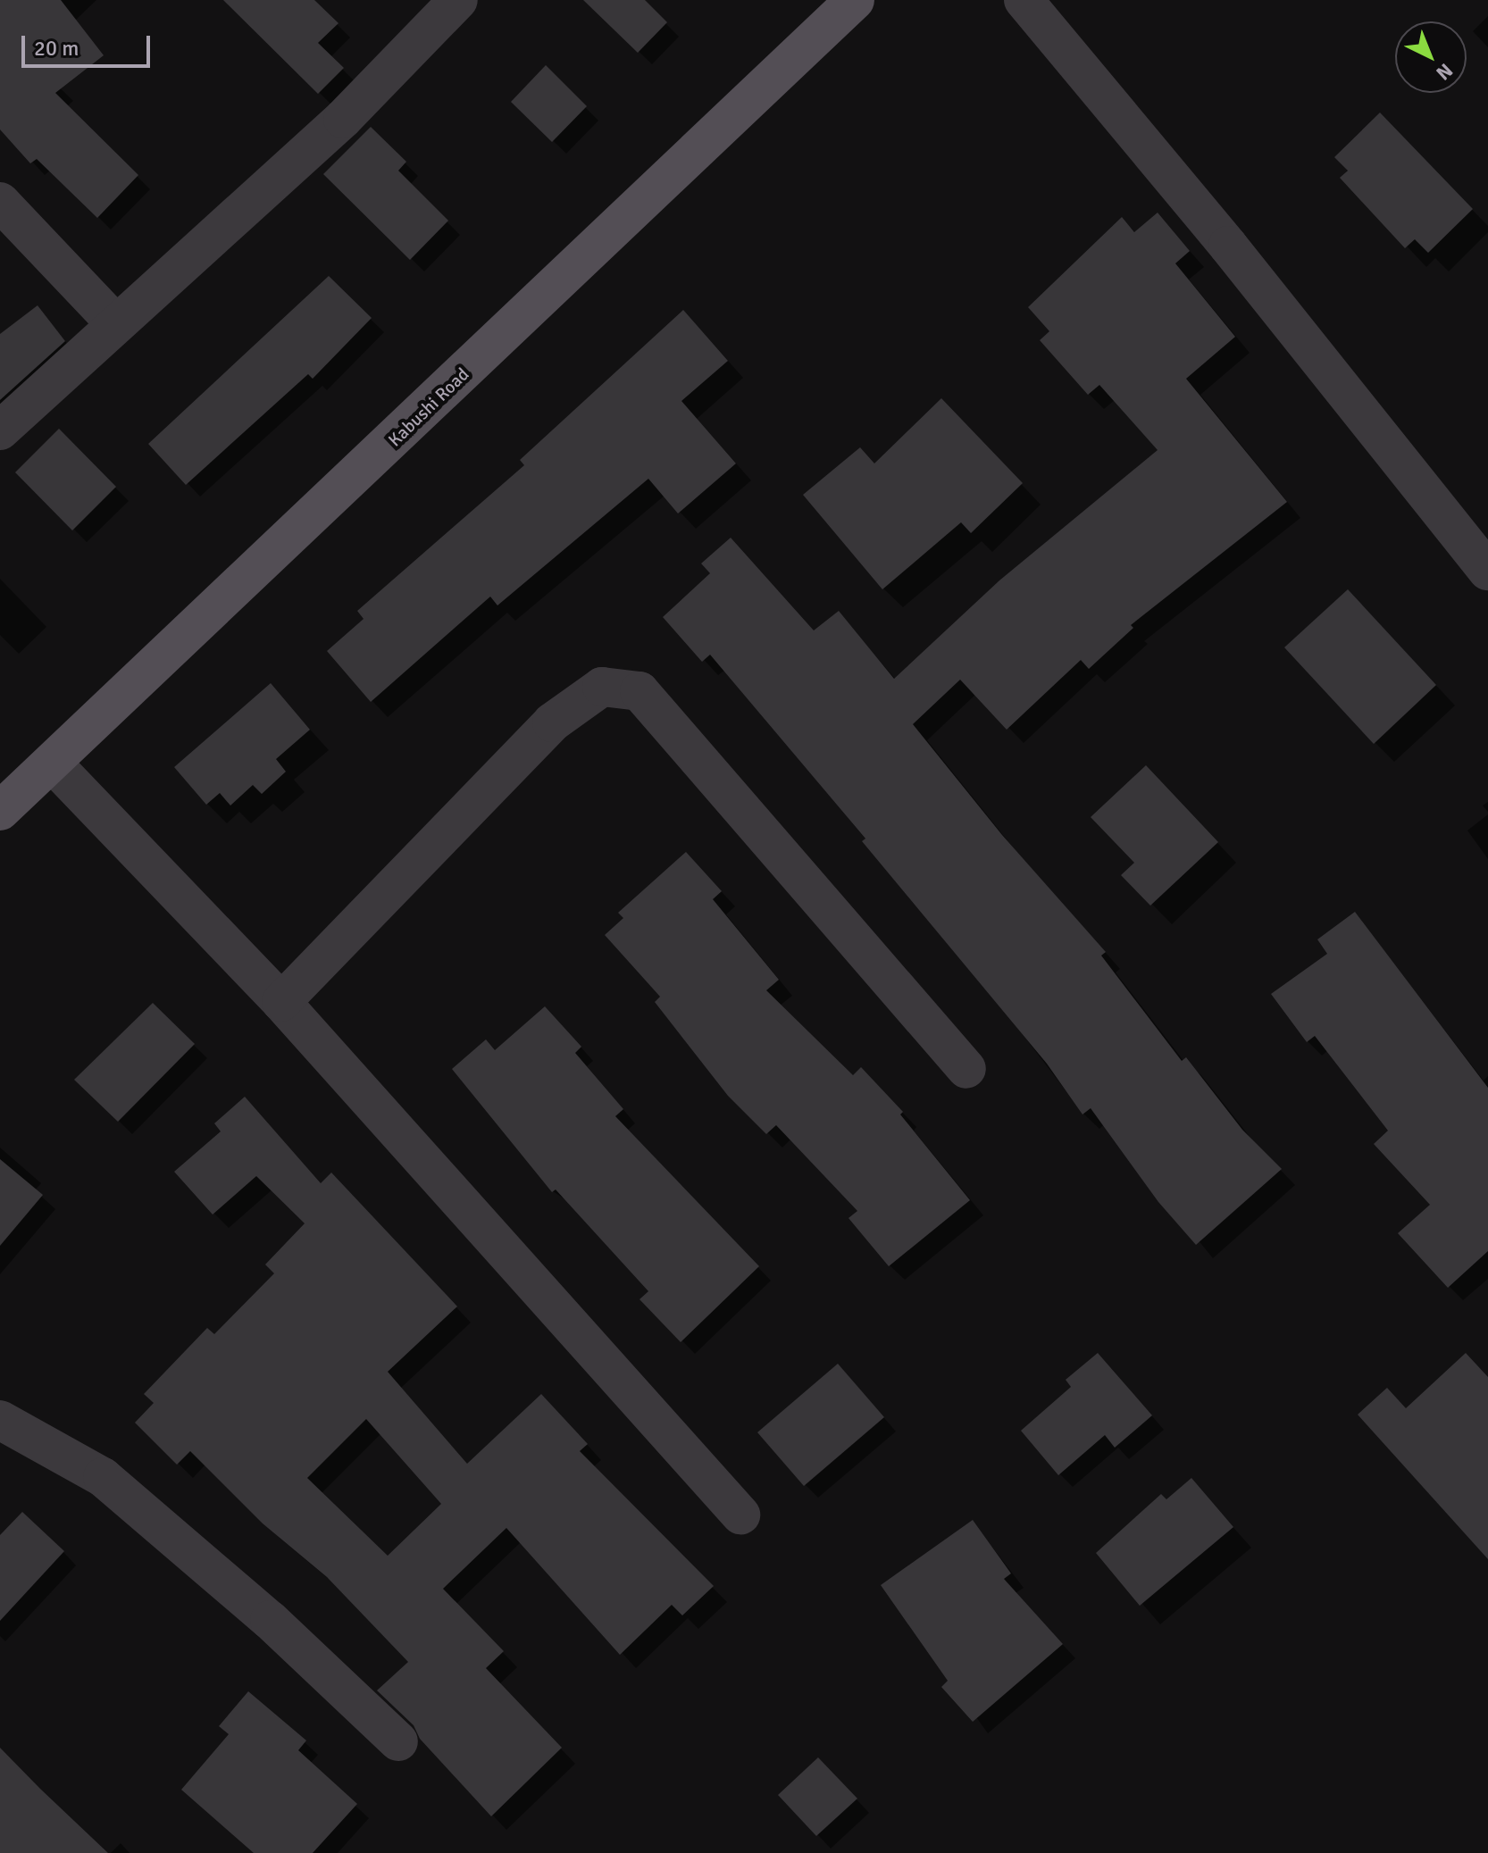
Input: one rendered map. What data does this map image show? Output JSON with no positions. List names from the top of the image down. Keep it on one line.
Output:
{"streets":{"main road":["Kabushi Road"]},"scale_bar":"20 m","north":"bottom right"}
